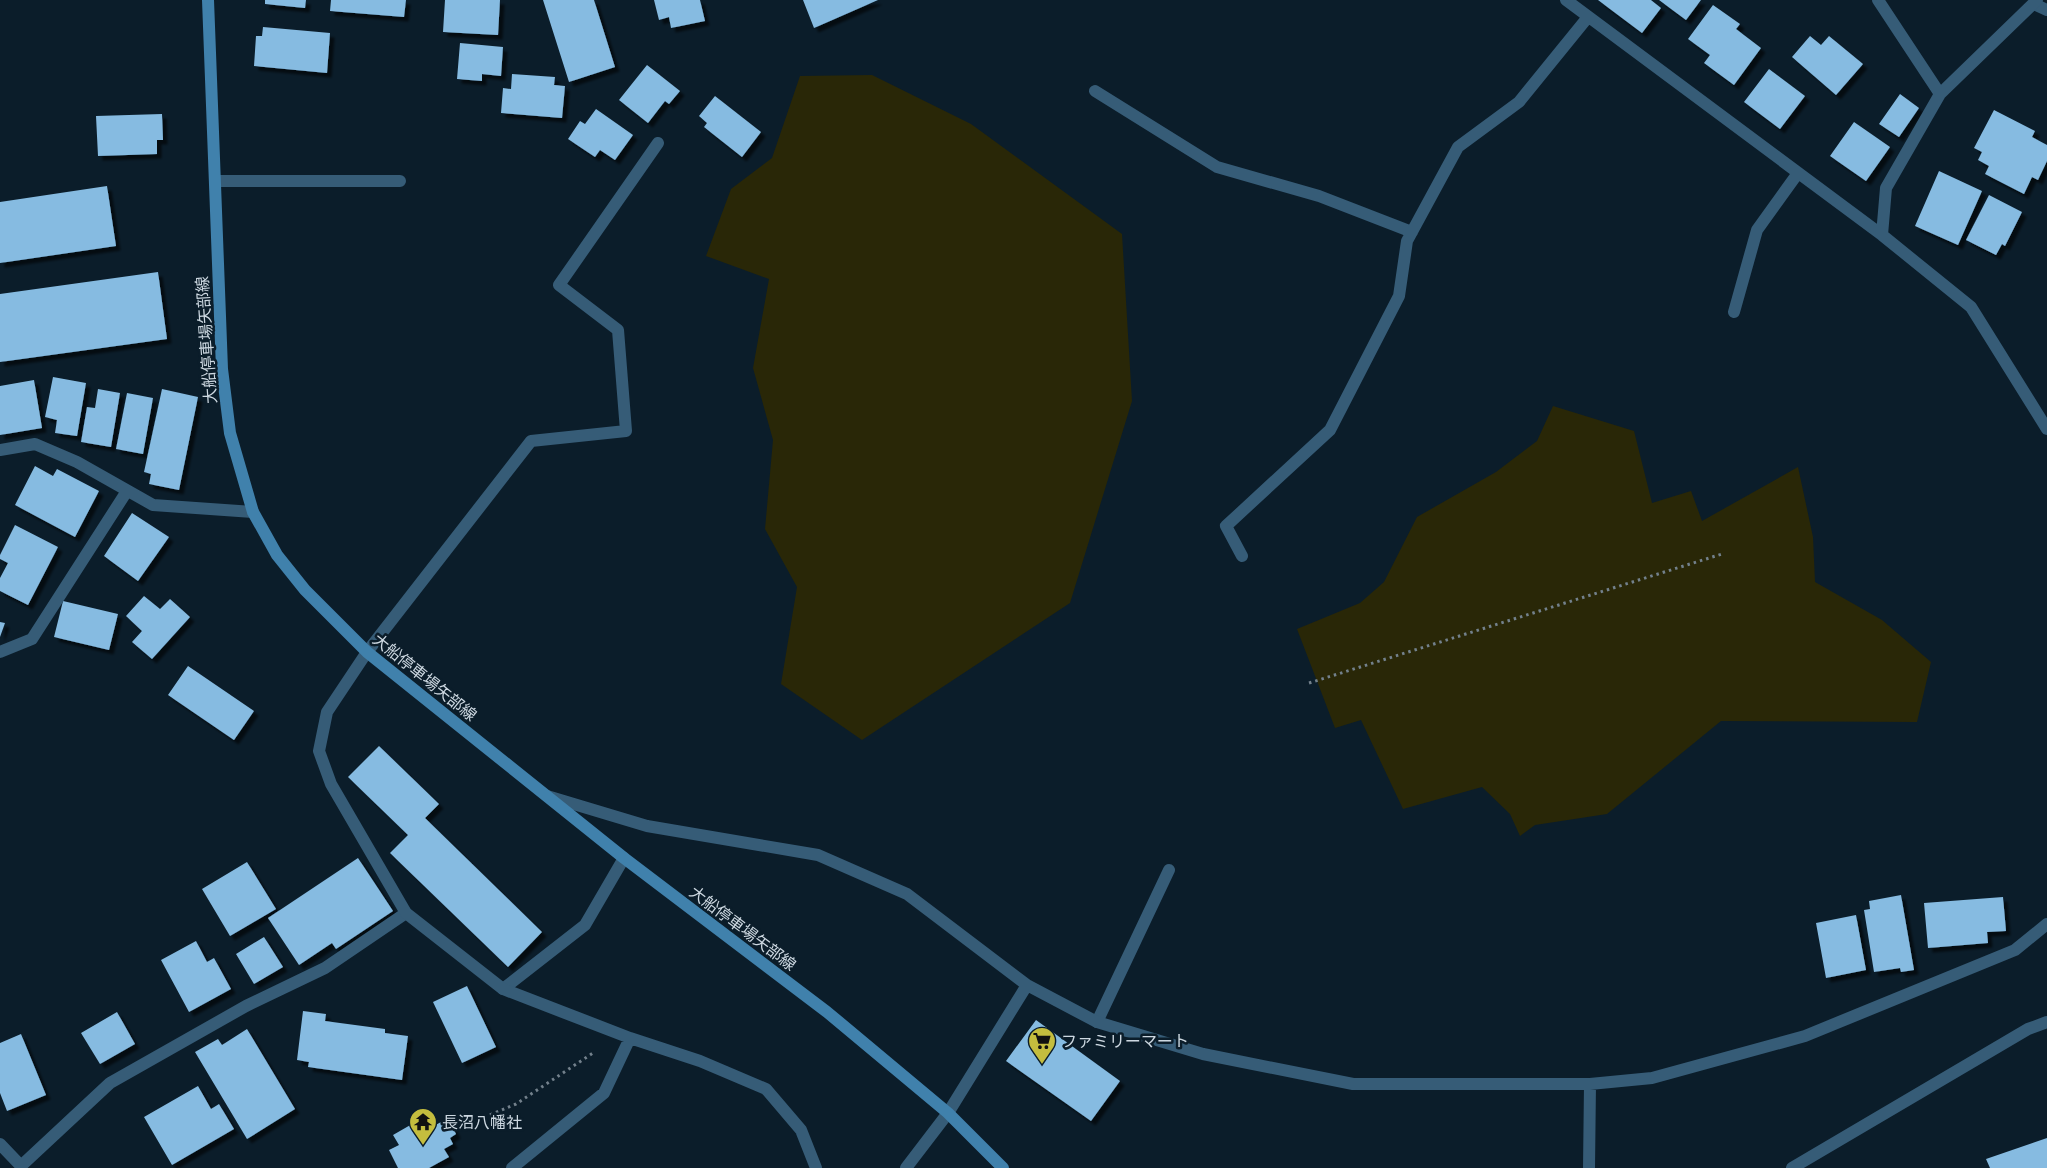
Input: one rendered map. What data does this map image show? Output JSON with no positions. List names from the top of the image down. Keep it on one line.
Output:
{"streets":{"main road":["大船停車場矢部線"]},"places":{"supermarket":["ファミリーマート"],"temple":["長沼八幡社"]}}
